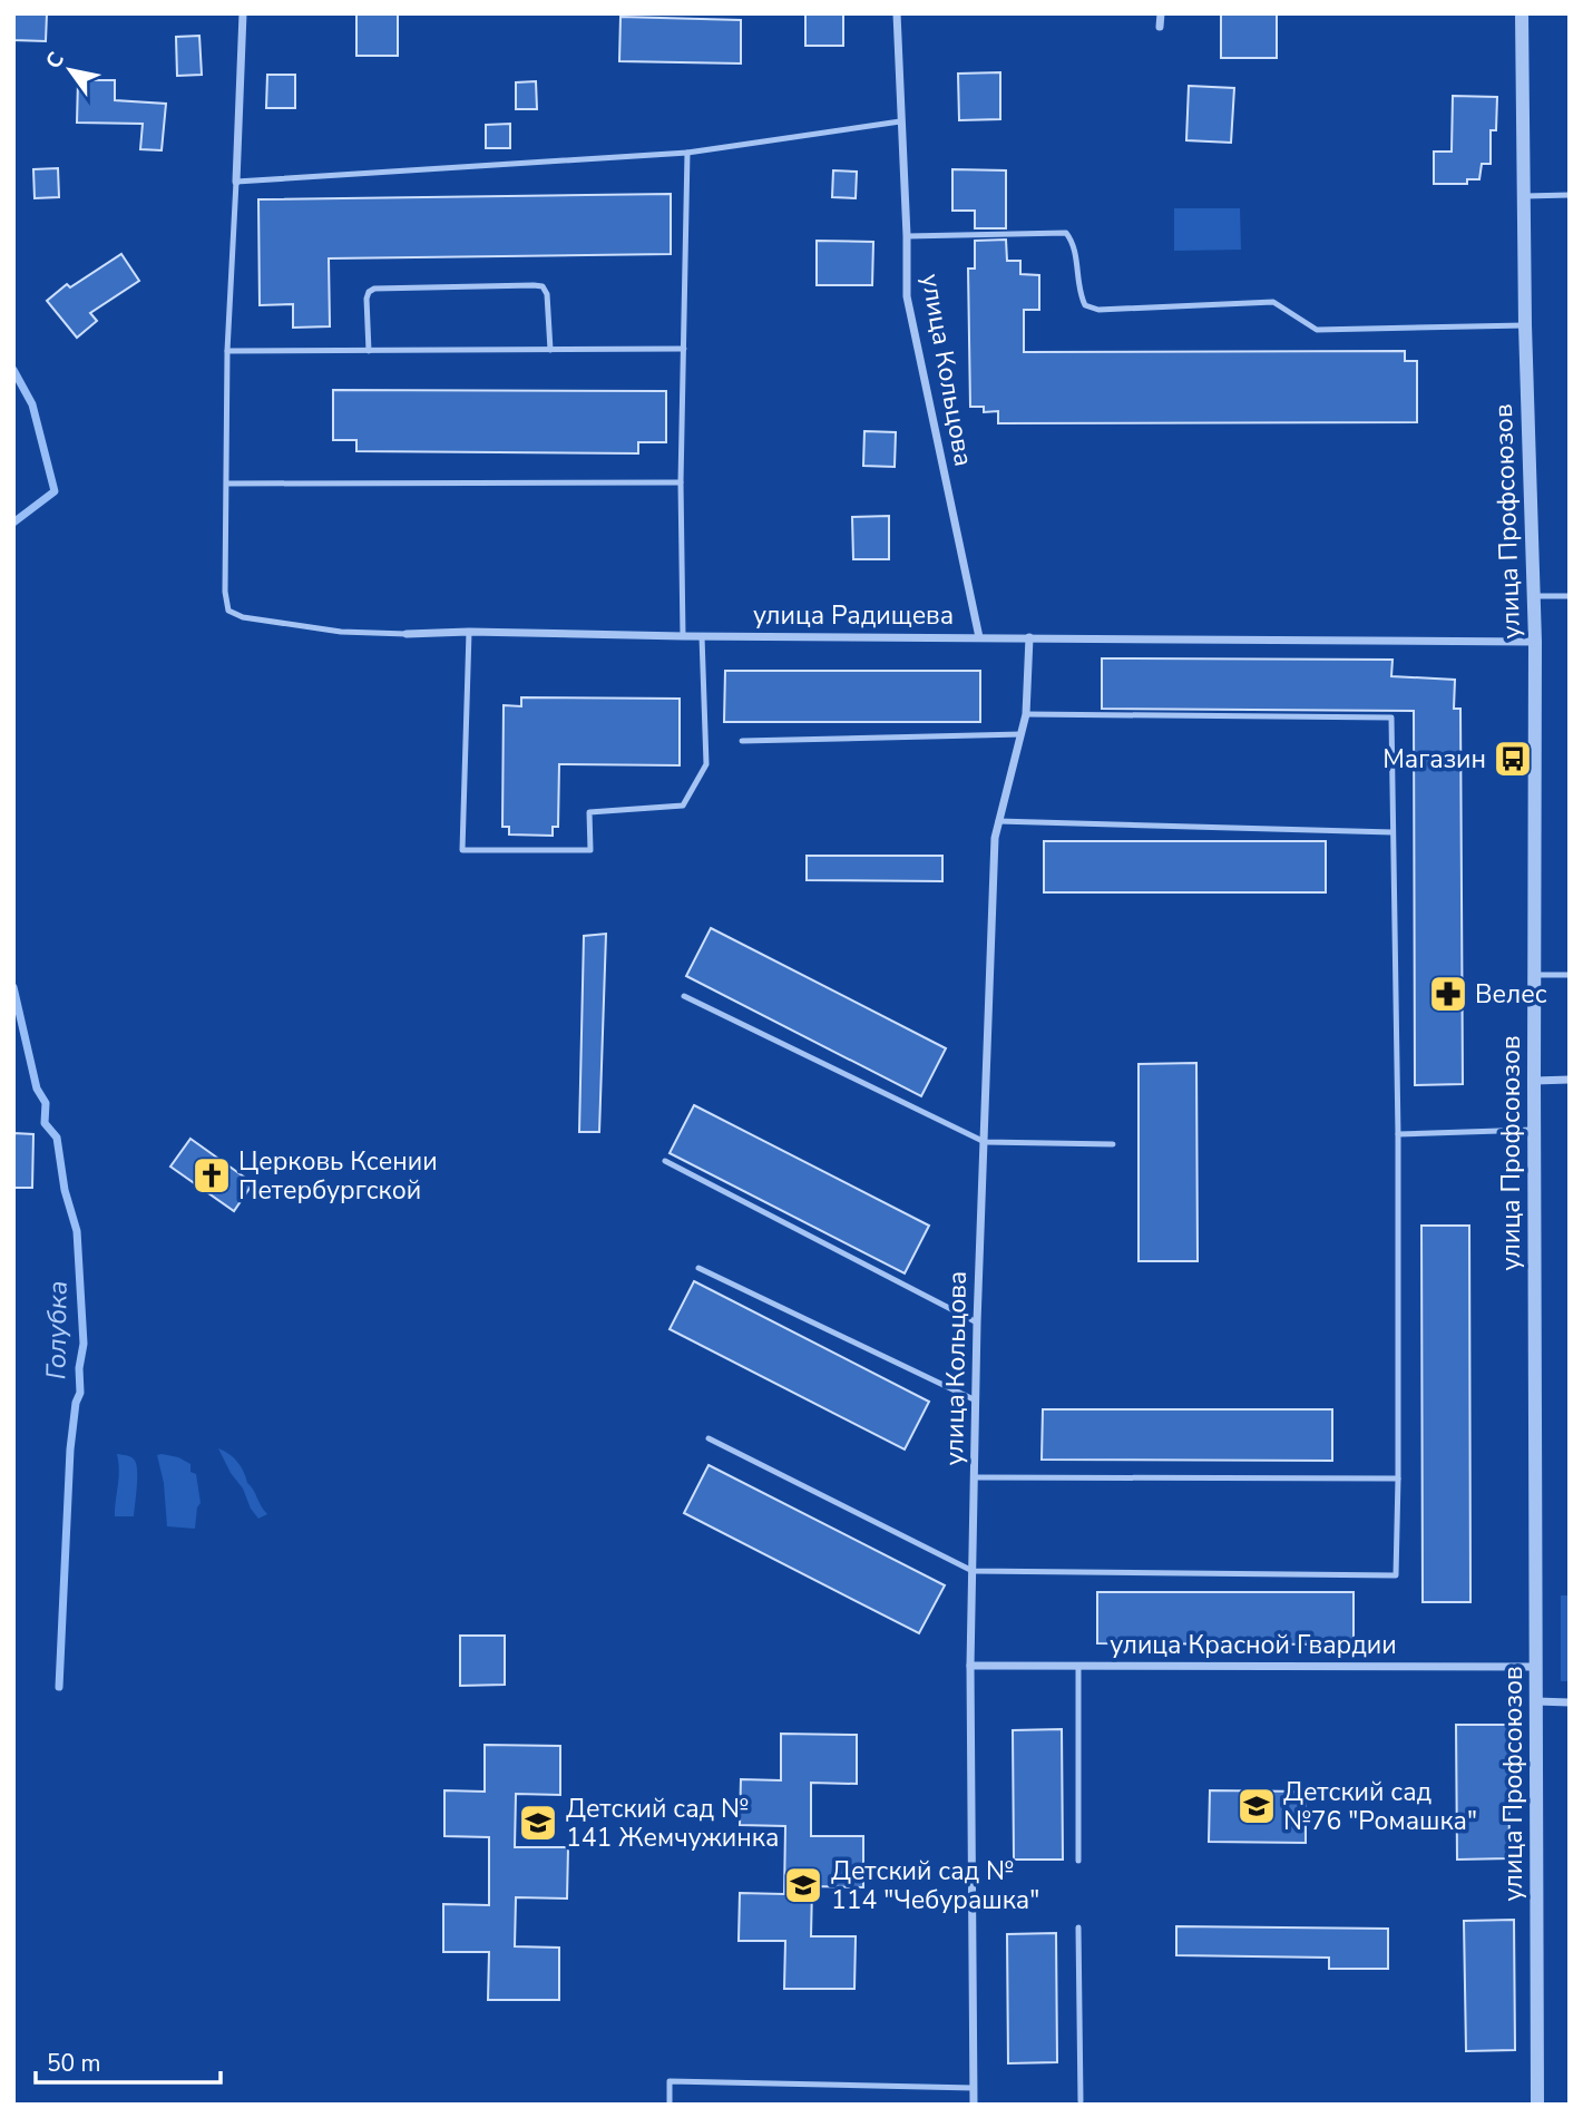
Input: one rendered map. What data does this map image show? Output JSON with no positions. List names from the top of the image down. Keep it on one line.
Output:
{"streets":{"street":["улица Кольцова","улица Профсоюзов","улица Радищева","улица Красной Гвардии"]},"crossings":[["улица Кольцова","улица Радищева"],["улица Кольцова","улица Красной Гвардии"],["улица Профсоюзов","улица Радищева"],["улица Профсоюзов","улица Красной Гвардии"]],"water":["Голубка"],"places":{"bus stop":["Магазин"],"pharmacy":["Велес"],"church":["Церковь Ксении Петербургской"],"school or university":["Детский сад №76 \"Ромашка\"","Детский сад № 141 Жемчужинка","Детский сад № 114 \"Чебурашка\""]},"scale_bar":"50 m","north":"top left"}
